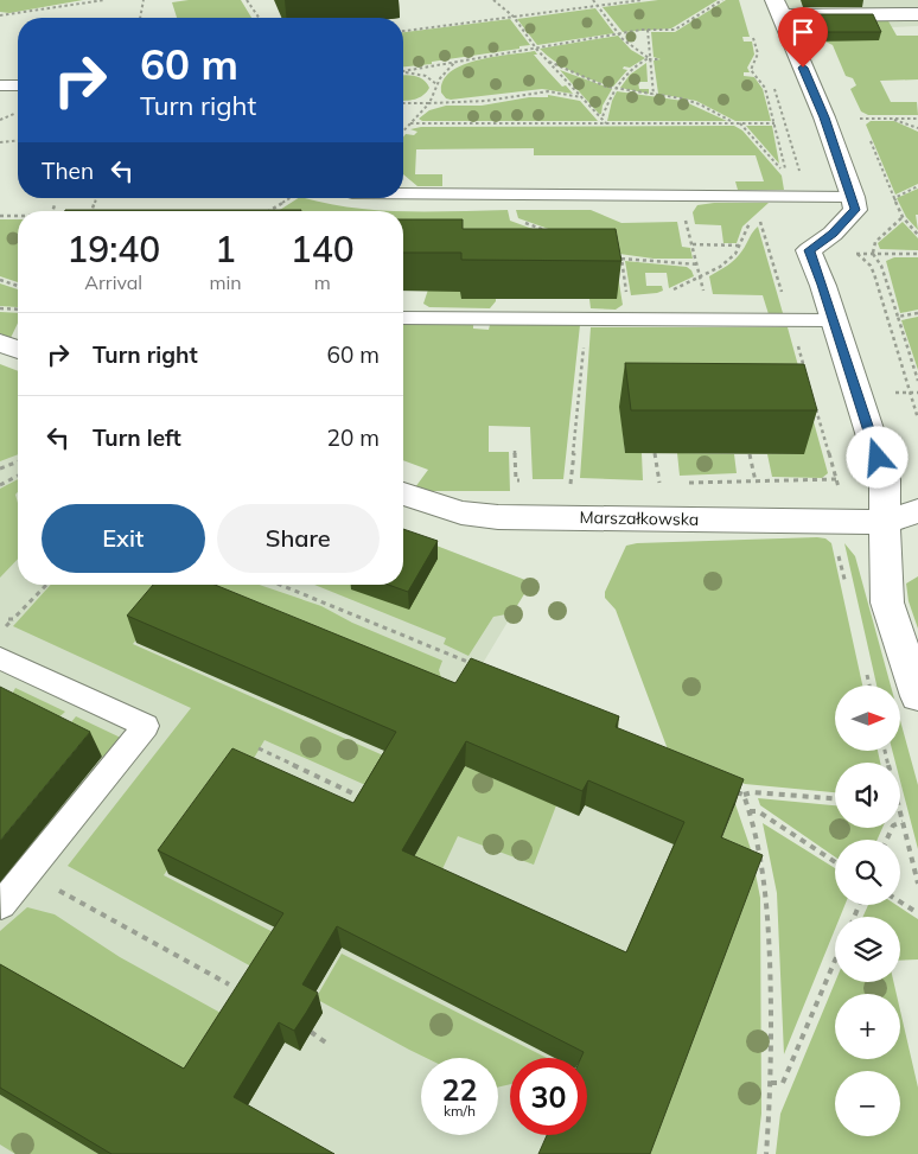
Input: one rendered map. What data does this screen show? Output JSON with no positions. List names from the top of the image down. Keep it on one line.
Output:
{"streets":{"street":["Marszałkowska"]},"north":"right","page":{"turn":["60 m","Turn right"],"then":"Then","eta":["19:40","Arrival","1","min","140","m"],"list":[{"name":"Turn right","value":"60 m"},{"name":"Turn left","value":"20 m"}],"buttons":["Exit","Share"],"map_buttons":["+","−"],"speed":"22 km/h","limit":"30"}}
